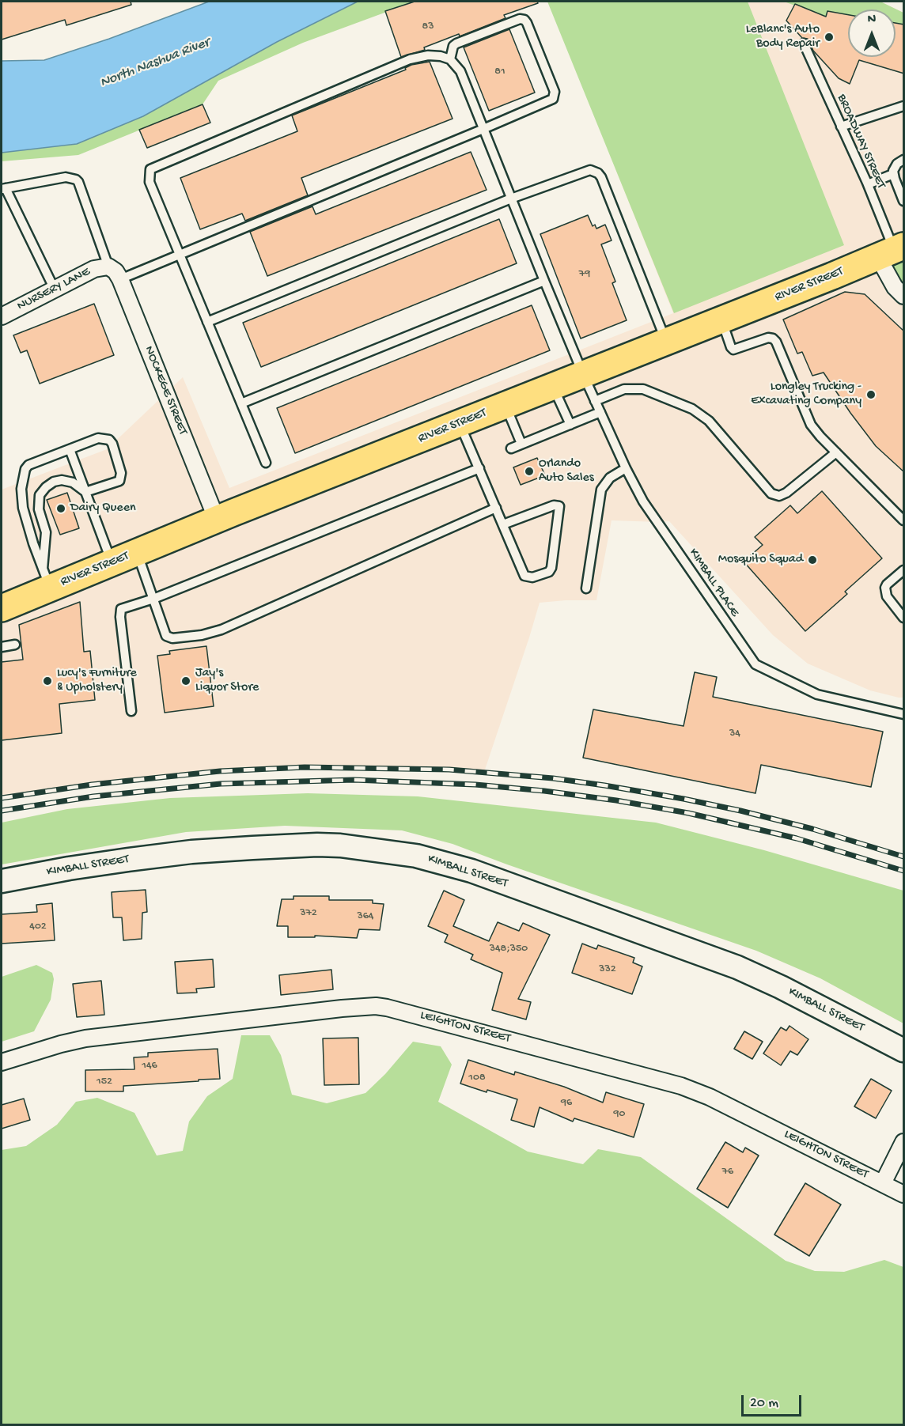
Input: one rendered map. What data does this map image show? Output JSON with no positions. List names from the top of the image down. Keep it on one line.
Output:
{"streets":{"highway":["RIVER STREET"],"main road":["KIMBALL STREET"],"street":["NURSERY LANE","NOCKEGE STREET","LEIGHTON STREET"],"lane":["BROADWAY STREET","KIMBALL PLACE"]},"crossings":[["BROADWAY STREET","RIVER STREET"],["RIVER STREET","NOCKEGE STREET"],["RIVER STREET","KIMBALL PLACE"],["NURSERY LANE","NOCKEGE STREET"]],"water":["North Nashua River"],"places":["LeBlanc's Auto Body Repair","Longley Trucking - Excavating Company","Orlando Auto Sales","Dairy Queen","Mosquito Squad","Lucy's Furniture & Upholstery","Jay's Liquor Store"],"house_numbers":["83","81","79","34","372","364","402","348;350","332","146","108","152","96","90","76"],"scale_bar":"20 m","north":"top"}
